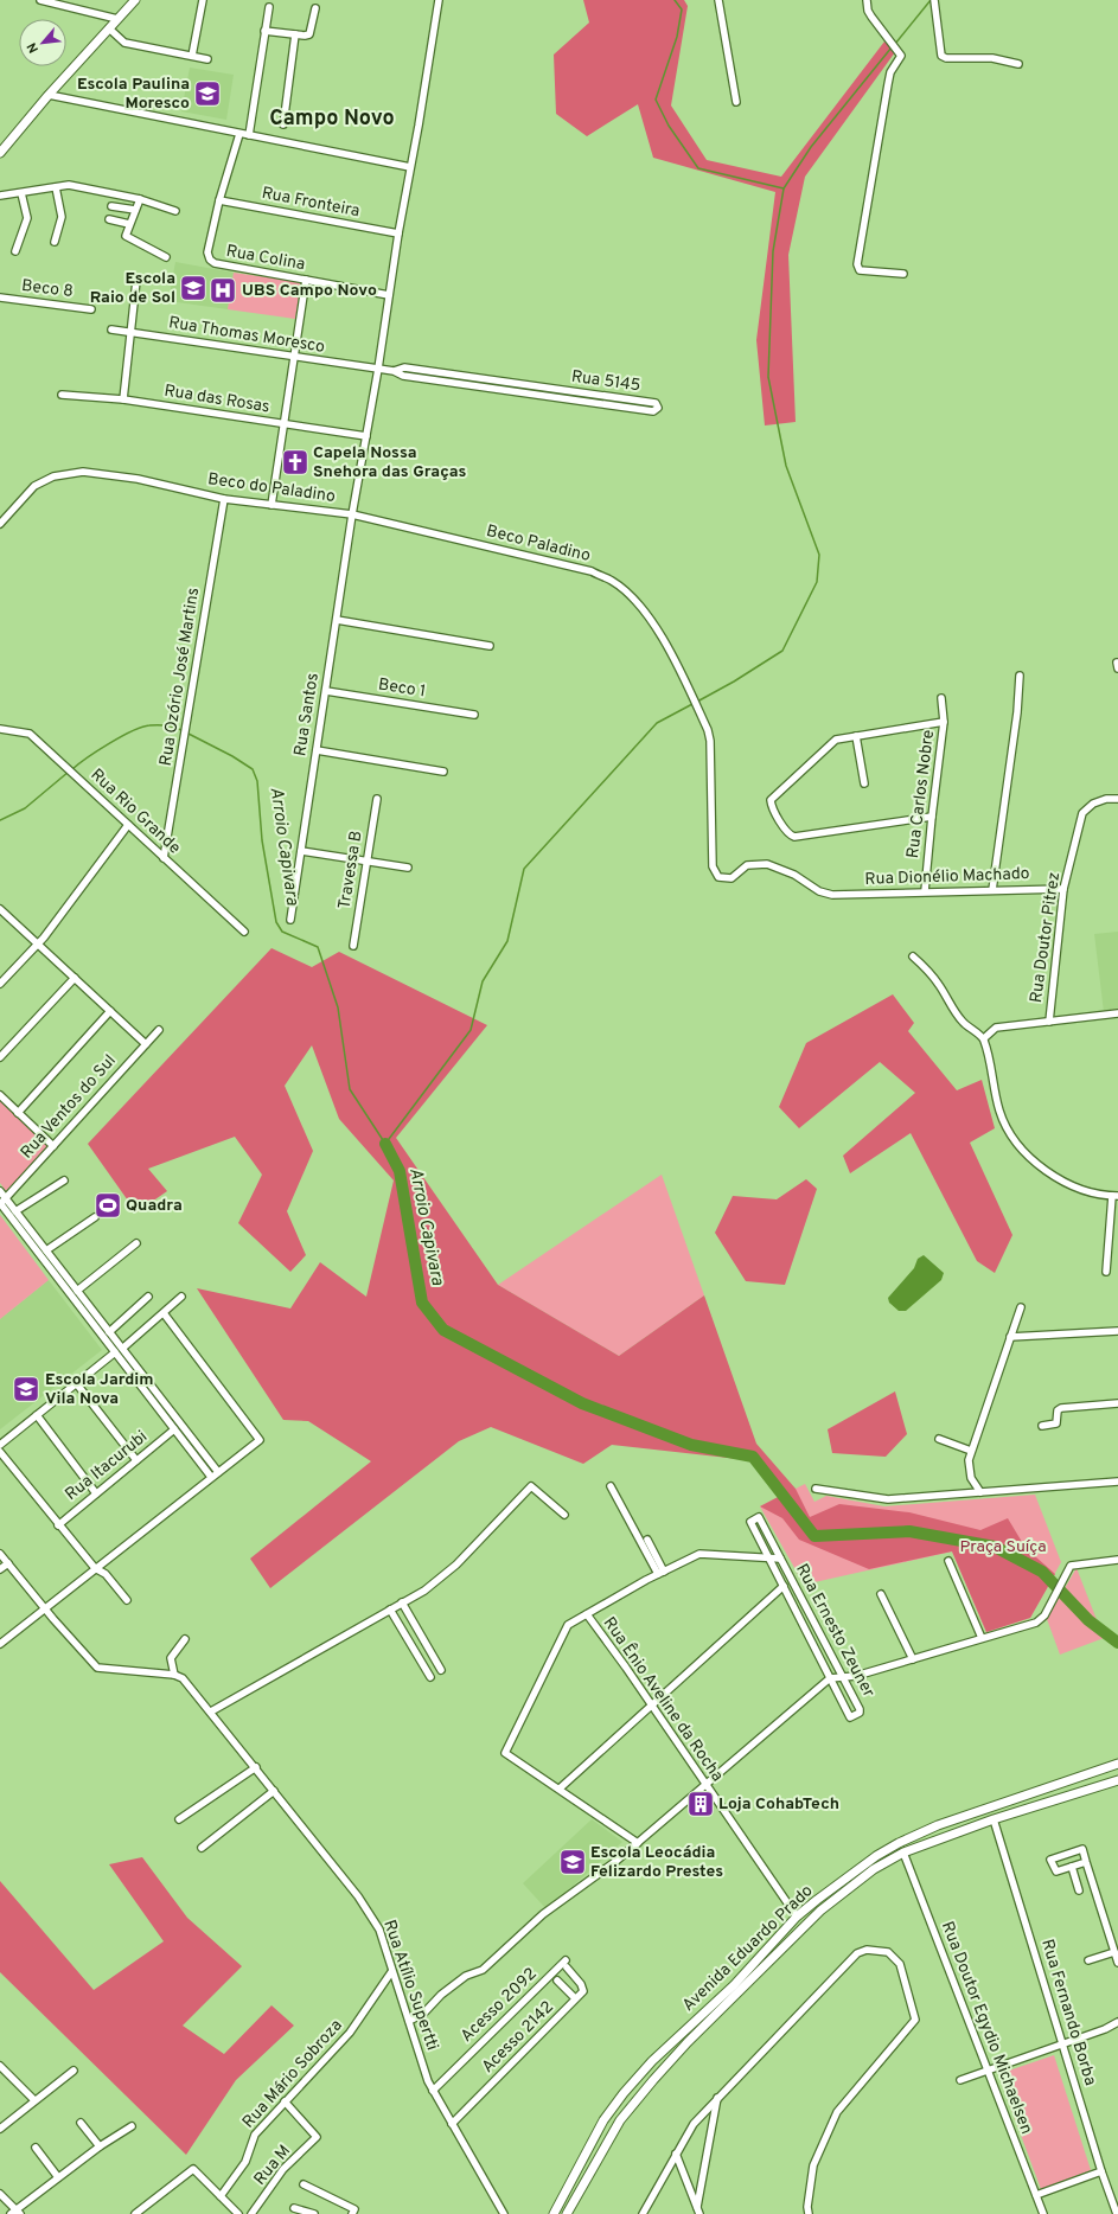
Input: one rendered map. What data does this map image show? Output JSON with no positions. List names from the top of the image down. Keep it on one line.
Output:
{"streets":{"main road":["Avenida Eduardo Prado"],"street":["Rua Fronteira","Rua Colina","Beco 8","Rua Thomas Moresco","Rua 5145","Rua das Rosas","Beco do Paladino","Beco Paladino","Rua Ozório José Martins","Beco 1","Rua Santos","Rua Carlos Nobre","Rua Rio Grande","Travessa B","Rua Dionélio Machado","Rua Doutor Pitrez","Rua Ventos do Sul","Rua Itacurubi","Rua Ernesto Zeuner","Rua Ênio Aveline da Rocha","Rua Atílio Supertti","Acesso 2092","Rua Fernando Borba","Rua Doutor Egydio Michaelsen","Acesso 2142","Rua Mário Sobroza","Rua M"]},"crossings":[["Rua Fronteira","Rua Colina"],["Rua Fronteira","Beco do Paladino"],["Rua Colina","Beco do Paladino"],["Rua Thomas Moresco","Rua 5145"],["Rua Thomas Moresco","Beco do Paladino"],["Rua 5145","Beco do Paladino"],["Rua das Rosas","Beco do Paladino"],["Beco do Paladino","Beco Paladino"],["Beco do Paladino","Rua Ozório José Martins"],["Beco do Paladino","Rua Santos"],["Beco Paladino","Rua Santos"],["Beco Paladino","Rua Dionélio Machado"],["Rua Ozório José Martins","Rua Rio Grande"],["Beco 1","Rua Santos"],["Rua Carlos Nobre","Rua Dionélio Machado"],["Rua Dionélio Machado","Rua Doutor Pitrez"],["Rua Ênio Aveline da Rocha","Avenida Eduardo Prado"],["Avenida Eduardo Prado","Rua Fernando Borba"],["Avenida Eduardo Prado","Rua Doutor Egydio Michaelsen"],["Rua Atílio Supertti","Acesso 2092"],["Rua Atílio Supertti","Acesso 2142"],["Rua Atílio Supertti","Rua Mário Sobroza"],["Acesso 2092","Acesso 2142"],["Rua Mário Sobroza","Rua M"]],"districts":["Campo Novo"],"water":["Arroio Capivara"],"parks":["Praça Suíça"],"places":{"school or university":["Escola Paulina Moresco","Escola Raio de Sol","Escola Jardim Vila Nova","Escola Leocádia Felizardo Prestes"],"hospital":["UBS Campo Novo"],"church":["Capela Nossa Snehora das Graças"],"sports":["Quadra"],"building":["Loja CohabTech"]},"north":"bottom left"}
